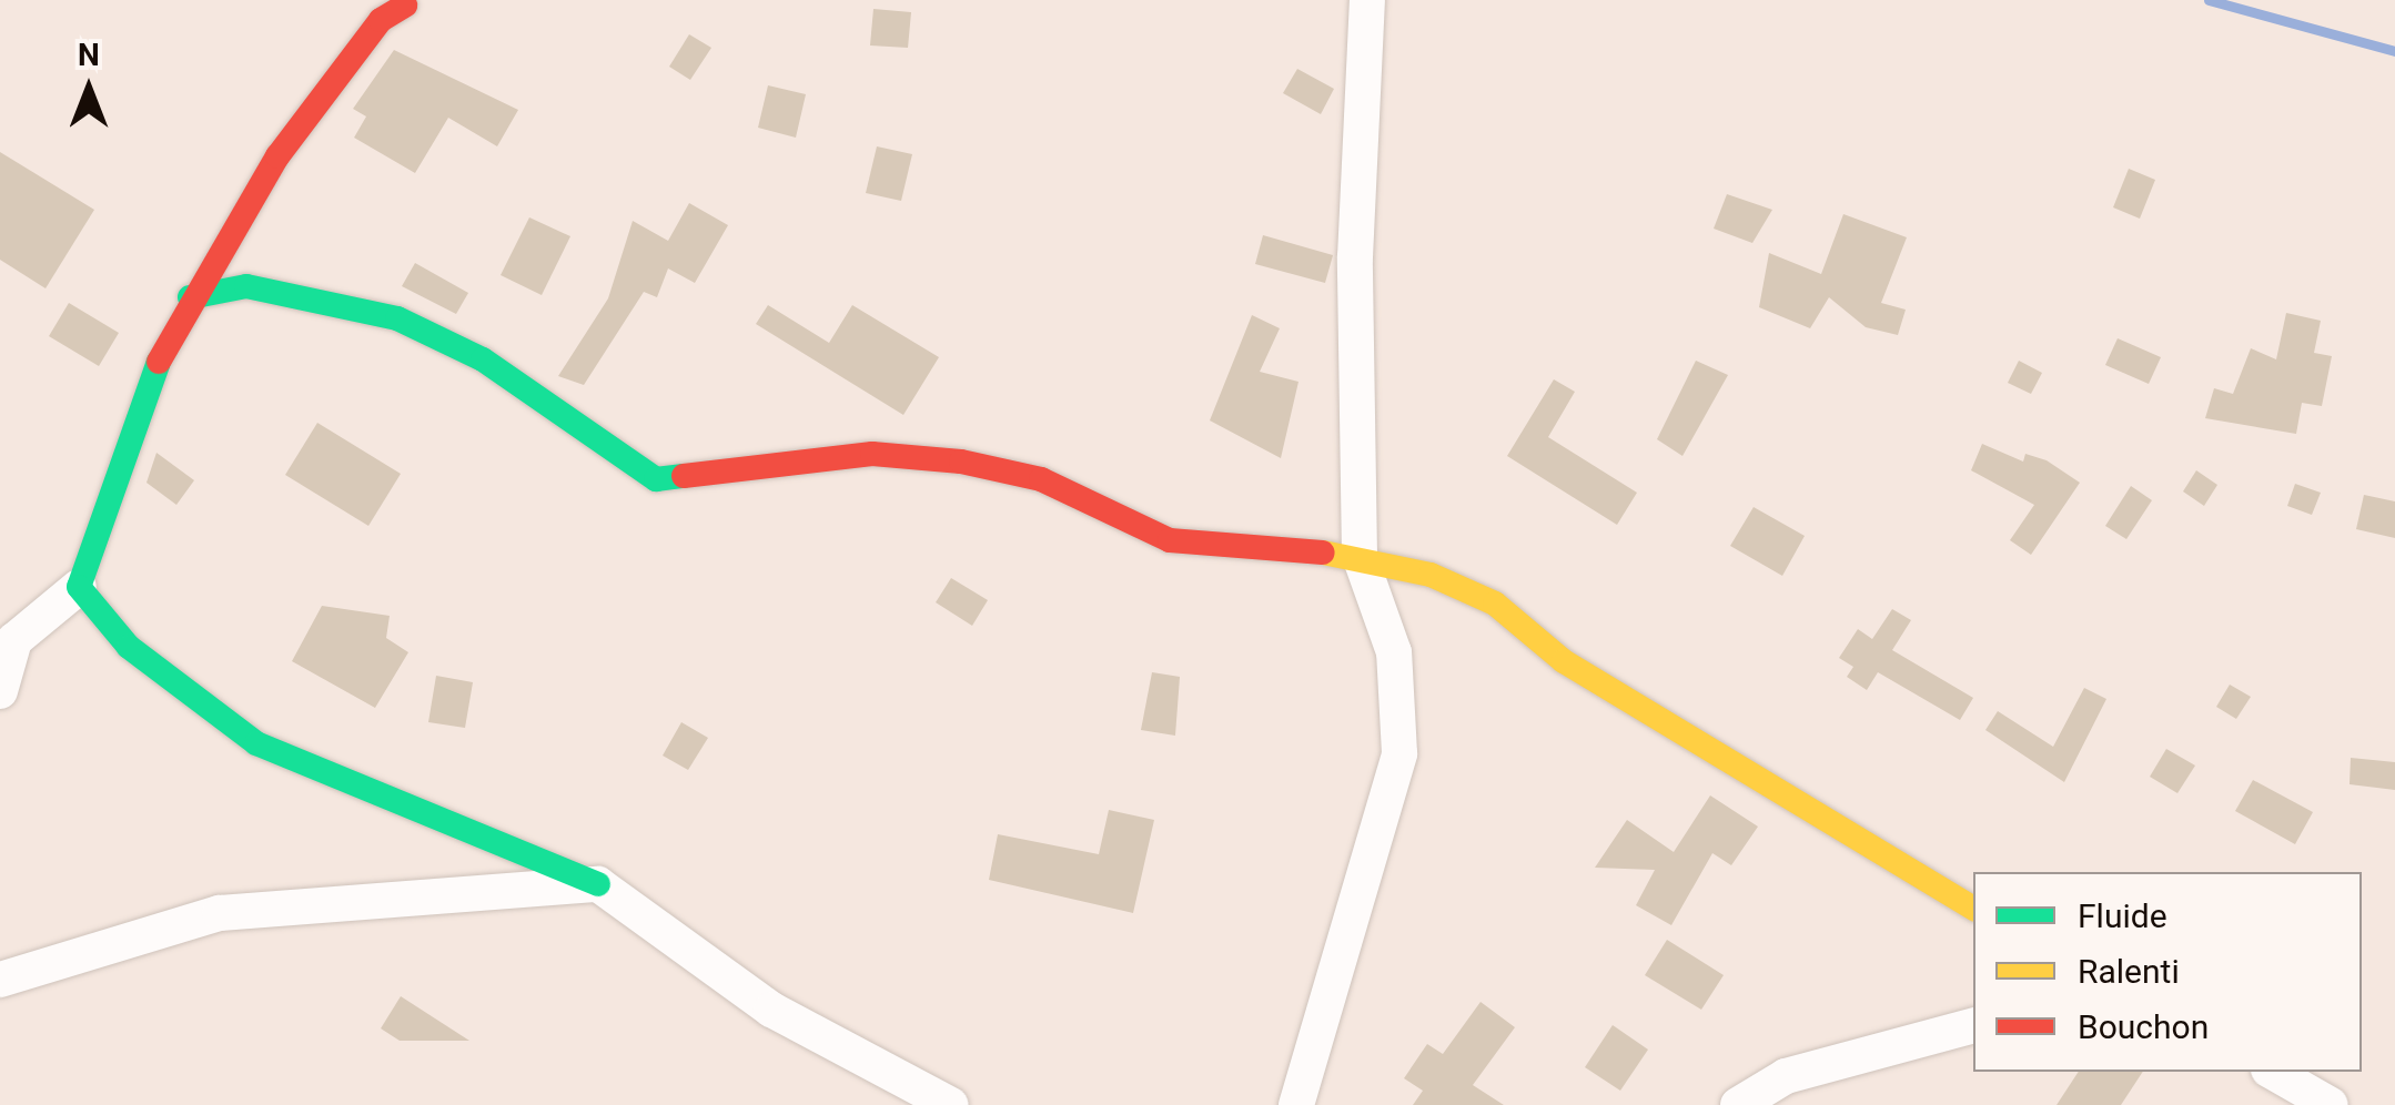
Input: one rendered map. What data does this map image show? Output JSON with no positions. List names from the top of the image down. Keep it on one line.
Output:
{"legend":["Fluide","Ralenti","Bouchon"],"north":"top"}
